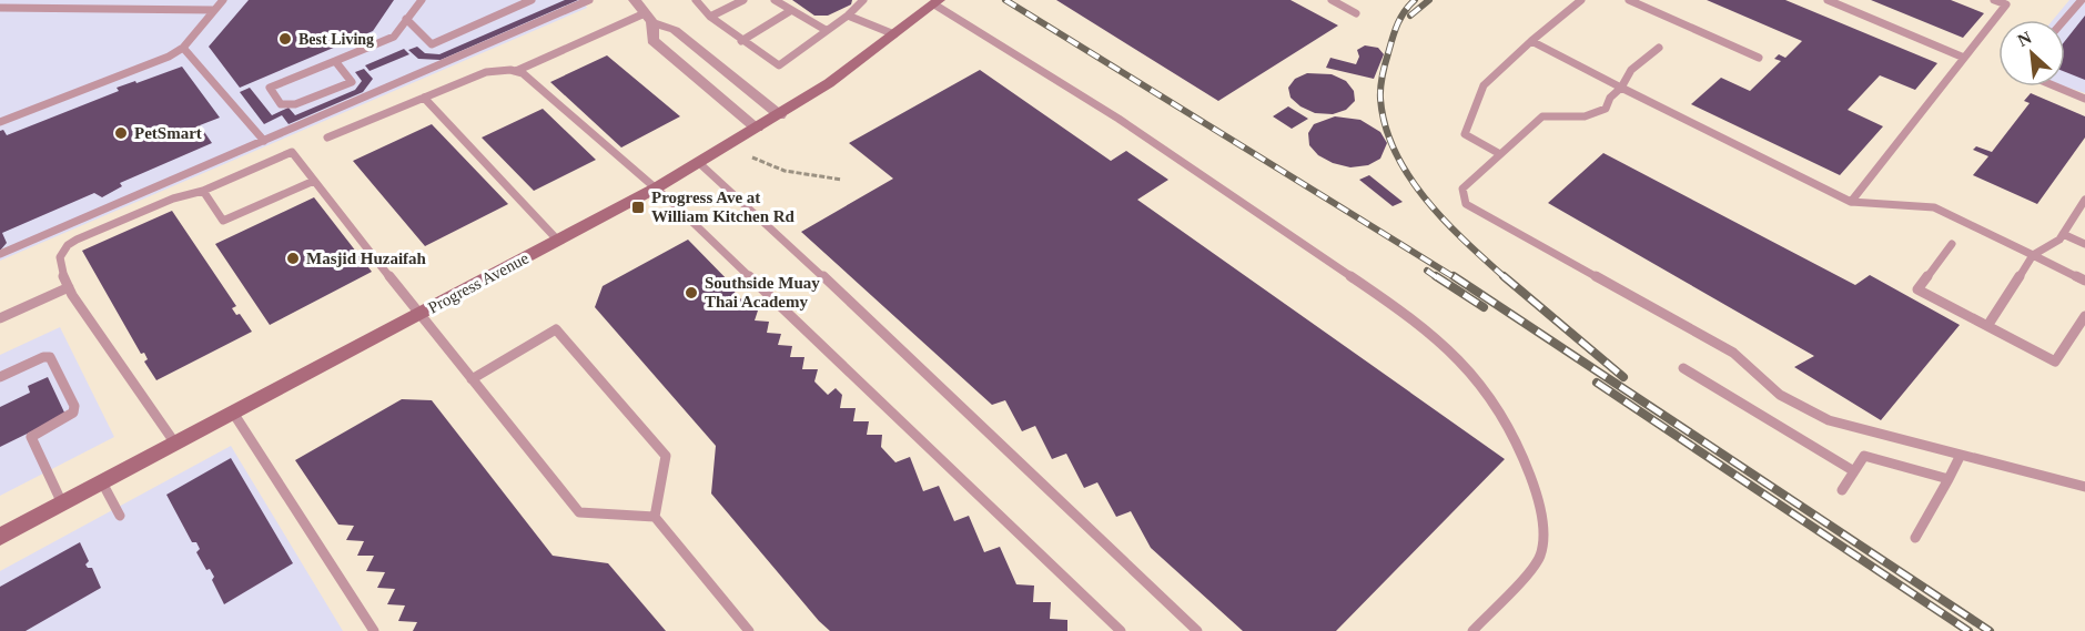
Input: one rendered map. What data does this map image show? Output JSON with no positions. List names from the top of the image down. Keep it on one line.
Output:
{"streets":{"main road":["Progress Avenue"]},"places":{"other":["Best Living","PetSmart","Masjid Huzaifah","Southside Muay Thai Academy"],"transit":["Progress Ave at William Kitchen Rd"]},"north":"top left"}
